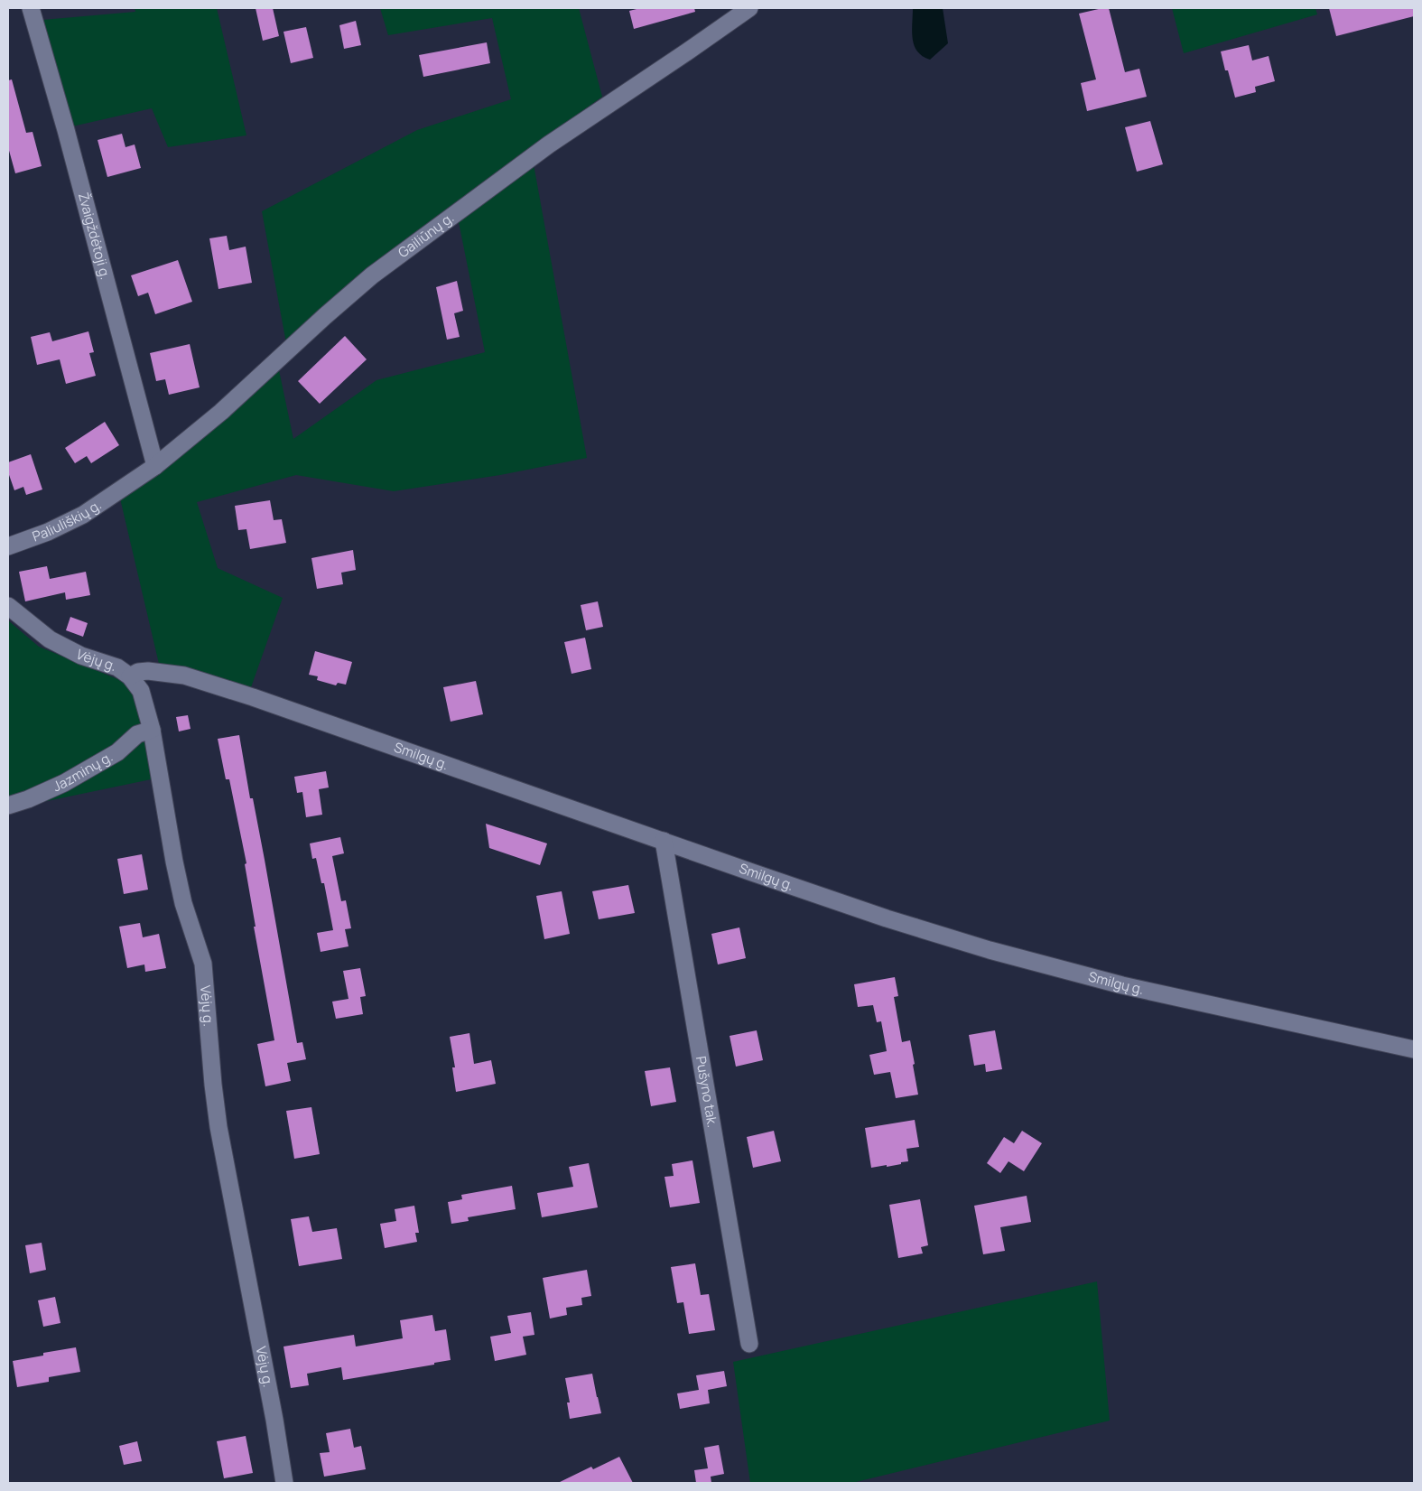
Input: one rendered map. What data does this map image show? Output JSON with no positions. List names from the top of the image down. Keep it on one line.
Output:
{"streets":{"street":["Gailiūnų g.","Žvaigždėtoji g.","Paliuliškių g.","Vėjų g.","Smilgų g.","Jazminų g.","Pušyno tak."]},"crossings":[["Gailiūnų g.","Žvaigždėtoji g."],["Gailiūnų g.","Paliuliškių g."],["Vėjų g.","Smilgų g."],["Vėjų g.","Jazminų g."],["Smilgų g.","Pušyno tak."]]}
